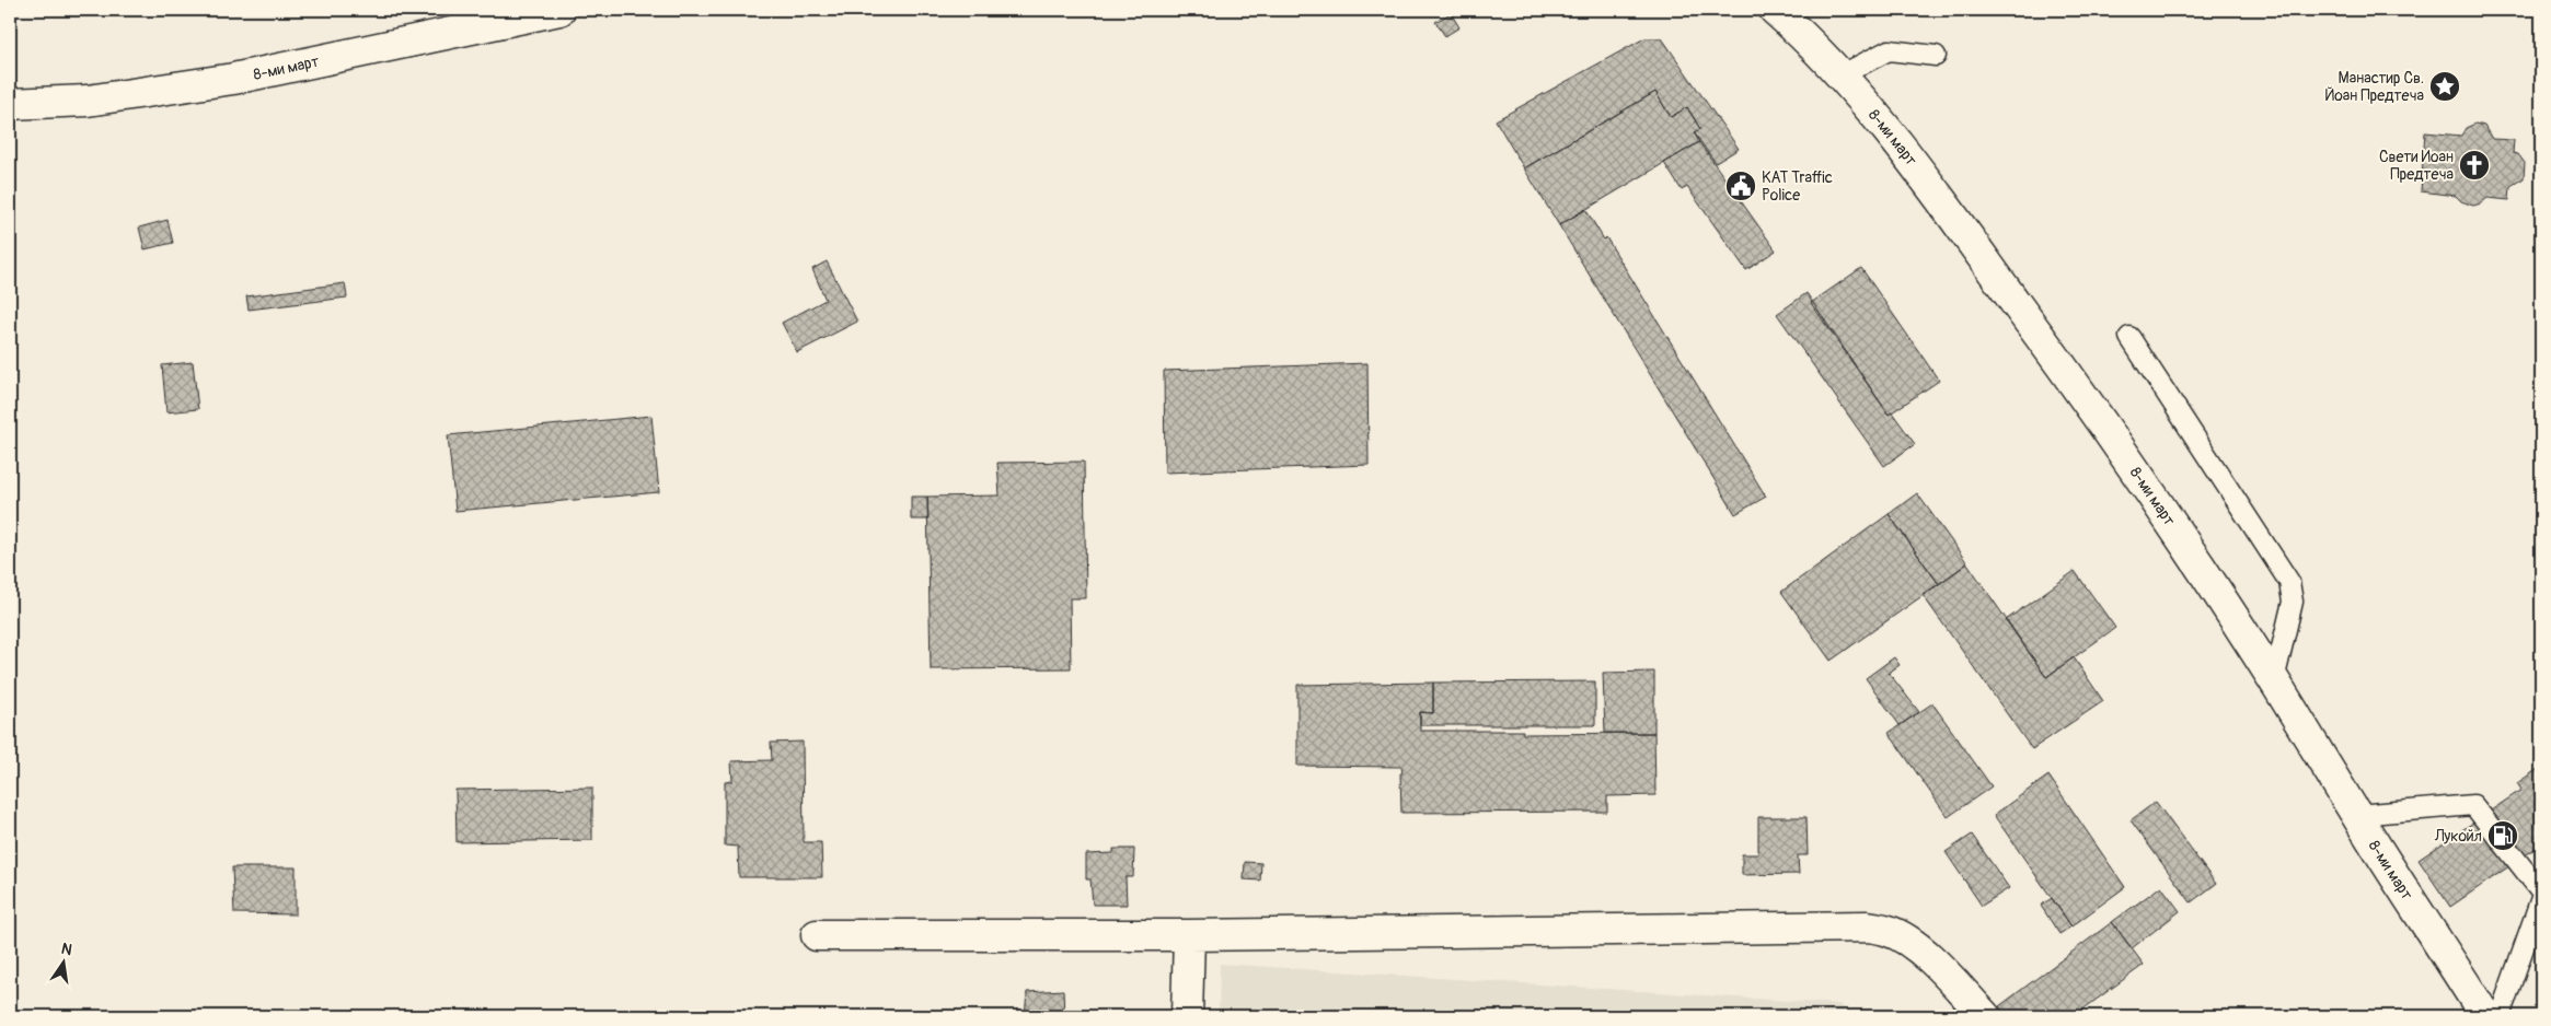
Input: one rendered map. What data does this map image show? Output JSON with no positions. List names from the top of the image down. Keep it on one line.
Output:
{"streets":{"main road":["8-ми март"]},"places":{"place":["Манастир Св. Йоан Предтеча"],"church":["Свети Иоан Предтеча"],"public building":["KAT Traffic Police"],"fuel station":["Лукойл"]},"north":"top"}
